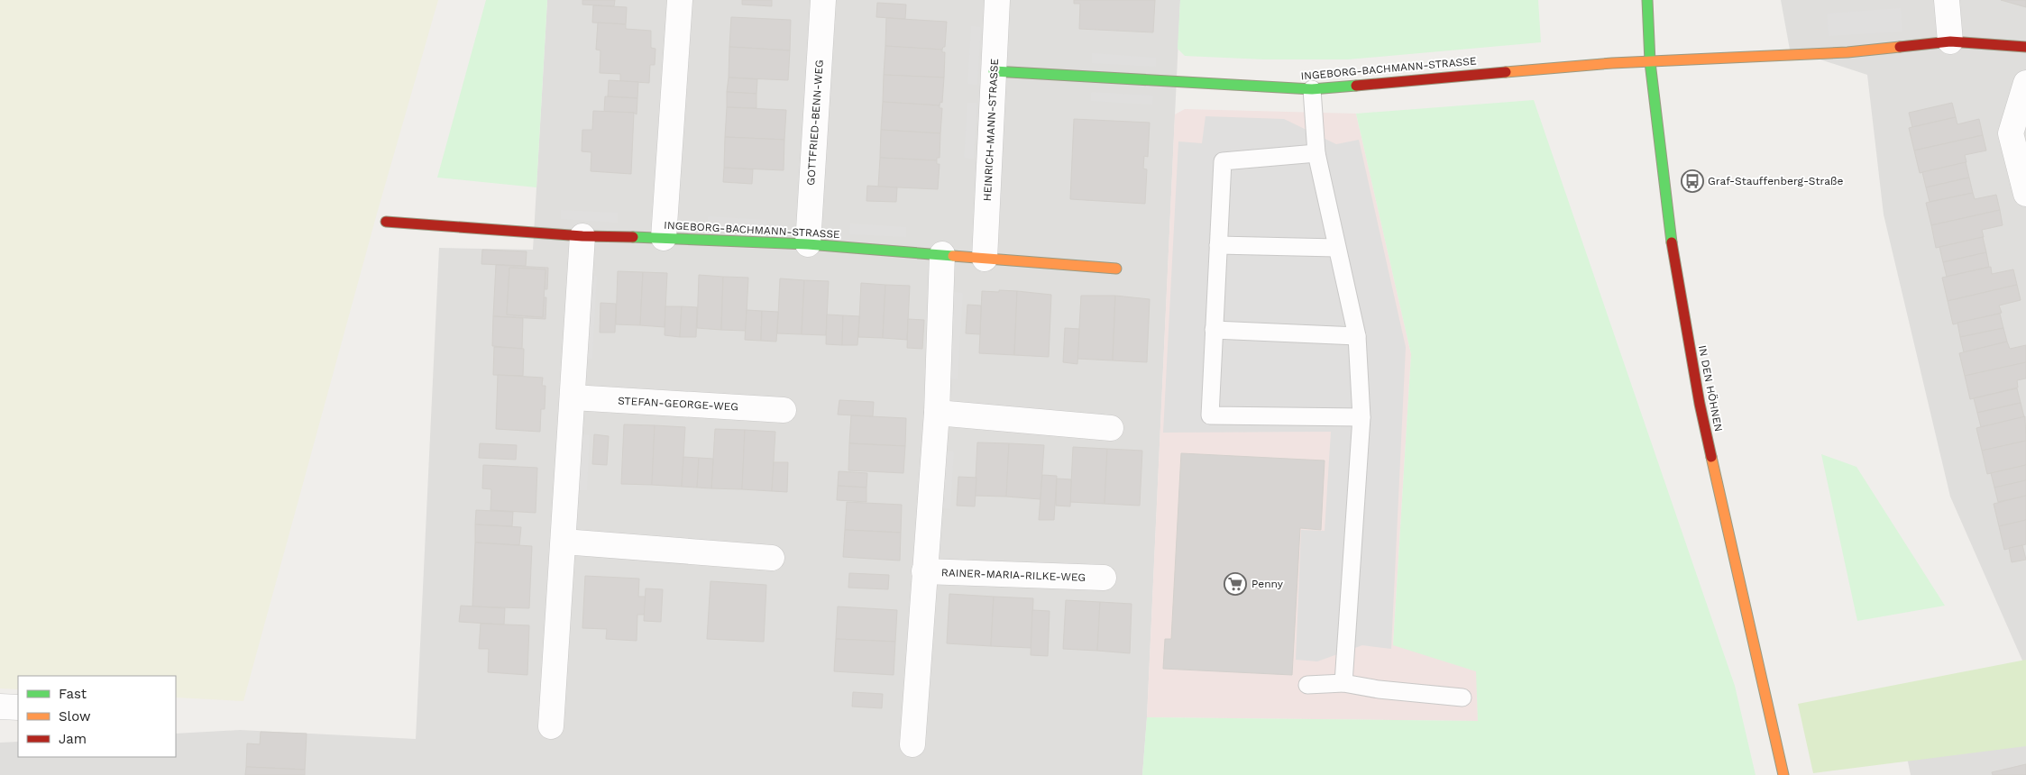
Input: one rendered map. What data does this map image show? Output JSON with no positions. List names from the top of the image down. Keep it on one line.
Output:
{"streets":{"street":["INGEBORG-BACHMANN-STRASSE","GOTTFRIED-BENN-WEG","HEINRICH-MANN-STRASSE","IN DEN HÖHNEN","STEFAN-GEORGE-WEG","RAINER-MARIA-RILKE-WEG"]},"crossings":[["INGEBORG-BACHMANN-STRASSE","GOTTFRIED-BENN-WEG"],["INGEBORG-BACHMANN-STRASSE","HEINRICH-MANN-STRASSE"],["INGEBORG-BACHMANN-STRASSE","IN DEN HÖHNEN"]],"places":{"bus stop":["Graf-Stauffenberg-Straße"],"supermarket":["Penny"]},"legend":["Fast","Slow","Jam"]}
